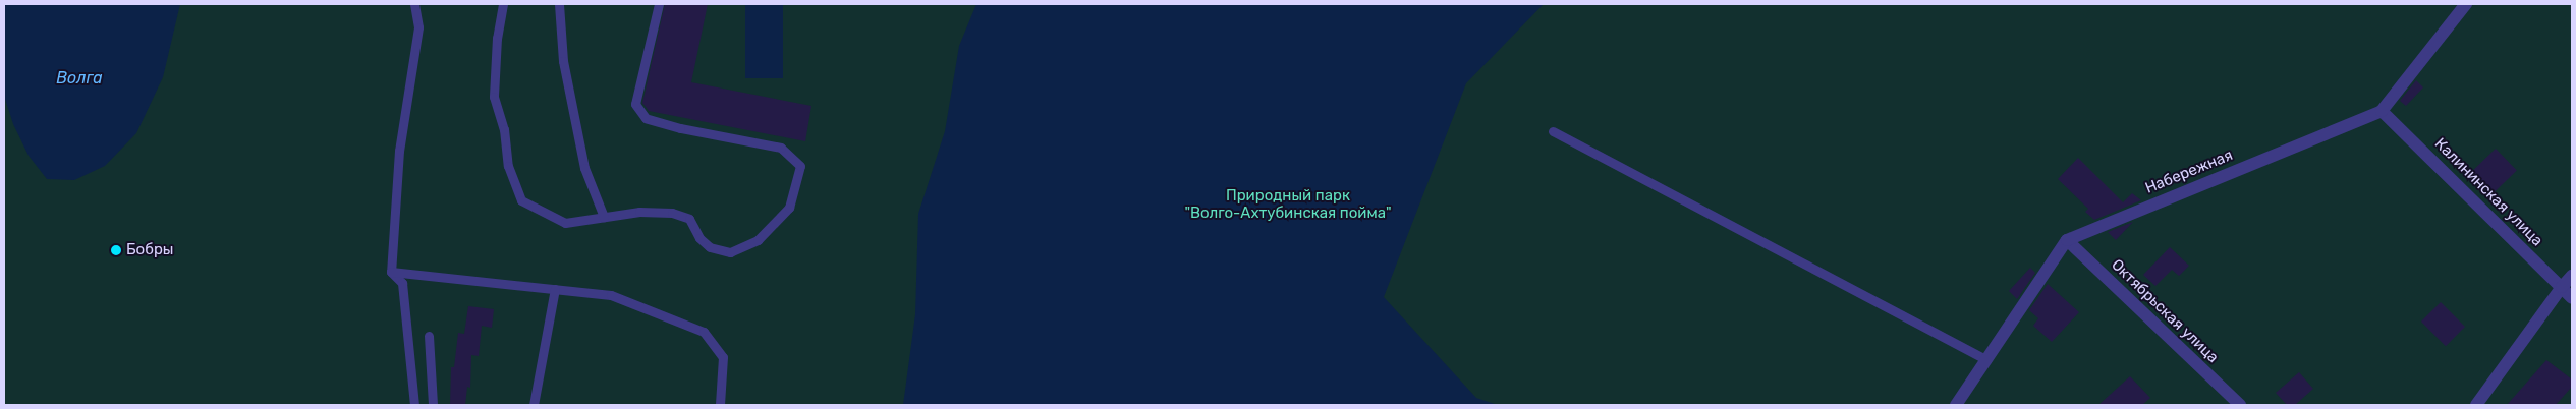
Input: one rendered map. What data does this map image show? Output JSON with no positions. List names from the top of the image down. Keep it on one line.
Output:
{"streets":{"street":["Набережная","Калининская улица","Октябрьская улица"]},"crossings":[["Набережная","Калининская улица"],["Набережная","Октябрьская улица"]],"water":["Волга"],"parks":["Природный парк \"Волго-Ахтубинская пойма\""],"places":["Бобры"]}
